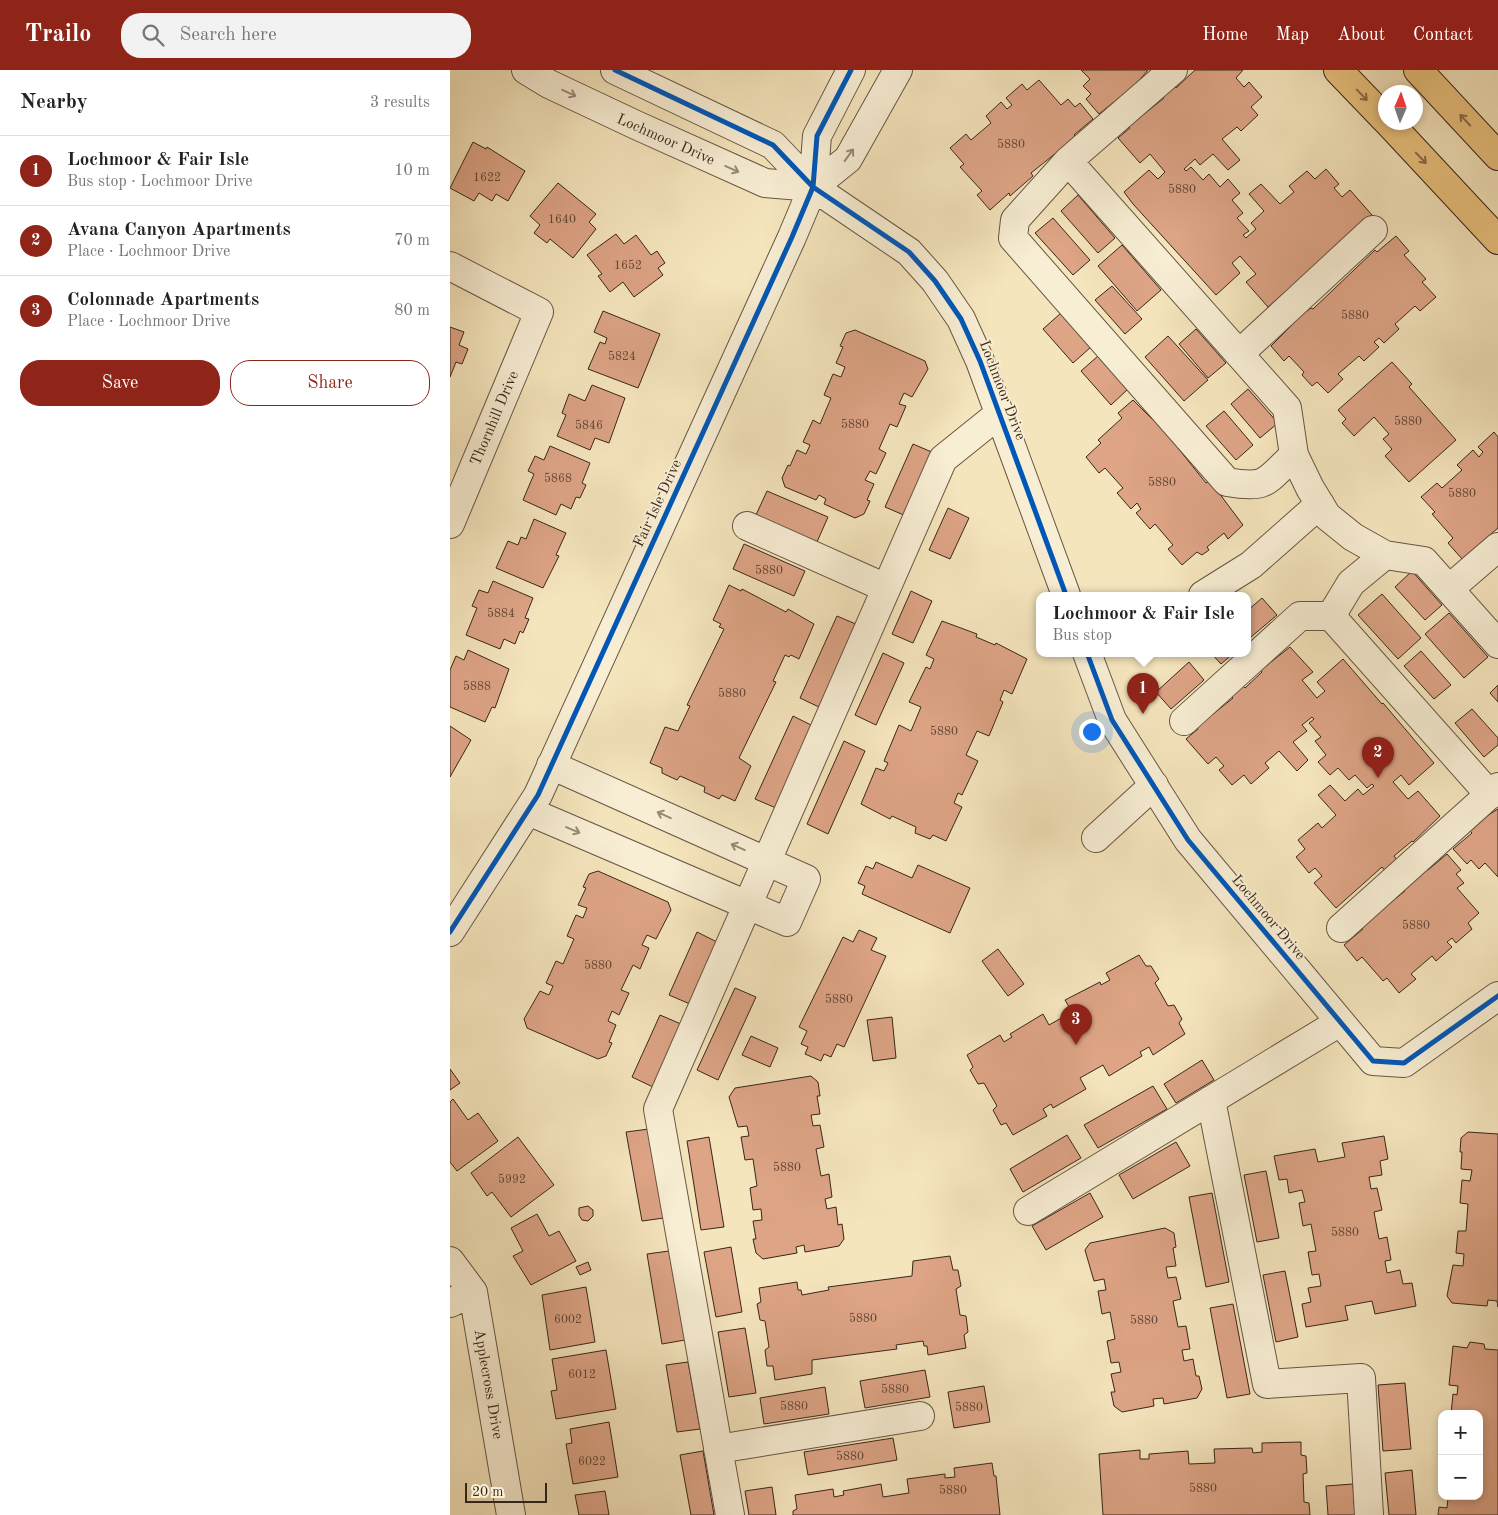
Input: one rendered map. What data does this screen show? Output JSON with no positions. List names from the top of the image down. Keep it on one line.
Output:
{"streets":{"street":["Lochmoor Drive","Thornhill Drive","Fair Isle Drive","Applecross Drive"]},"crossings":[["Lochmoor Drive","Fair Isle Drive"]],"house_numbers":["5880","1622","5880","1640","1652","5880","5824","5880","5880","5846","5868","5880","5880","5880","5884","5888","5880","5880","5880","5880","5880","5880","5992","5880","5880","6002","5880","6012","5880","5880","5880","5880","6022","5880","5880"],"scale_bar":"20 m","north":"top","page":{"header":"Trailo","search":"Search here","nav":["Home","Map","About","Contact"],"heading":["Nearby","3 results"],"list":[{"mark":"1","name":"Lochmoor & Fair Isle","note":"Bus stop · Lochmoor Drive","value":"10 m"},{"mark":"2","name":"Avana Canyon Apartments","note":"Place · Lochmoor Drive","value":"70 m"},{"mark":"3","name":"Colonnade Apartments","note":"Place · Lochmoor Drive","value":"80 m"}],"buttons":["Save","Share"],"popup":["Lochmoor & Fair Isle","Bus stop"],"pins":["1","2","3"],"map_buttons":["+","−"],"scale":"20 m"}}
